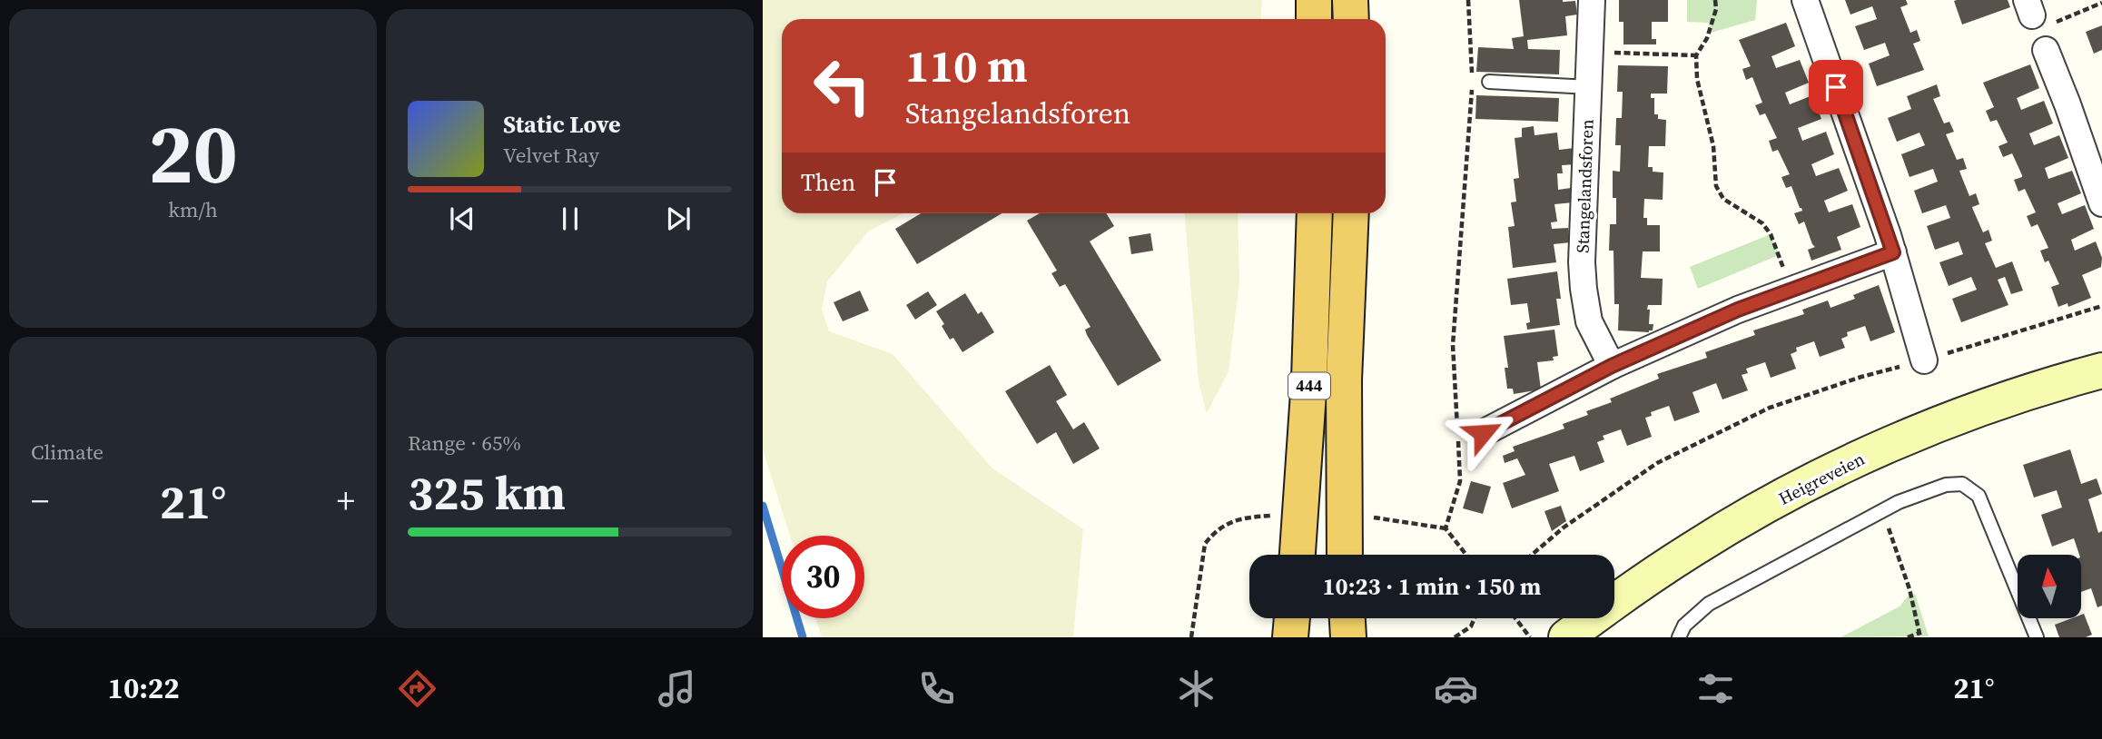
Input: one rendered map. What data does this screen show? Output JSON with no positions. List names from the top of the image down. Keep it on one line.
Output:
{"streets":{"highway":["444"],"main road":["Heigreveien"],"street":["Stangelandsforen"]},"north":"top","page":{"tile":[["20","km/h"],"Climate",["Range · 65%","325 km"]],"turn":["110 m","Stangelandsforen"],"song":["Static Love","Velvet Ray"],"then":"Then","heat":["−","21°","+"],"limit":"30","trip":"10:23 · 1 min · 150 m","tabs":["10:22","21°"]}}
